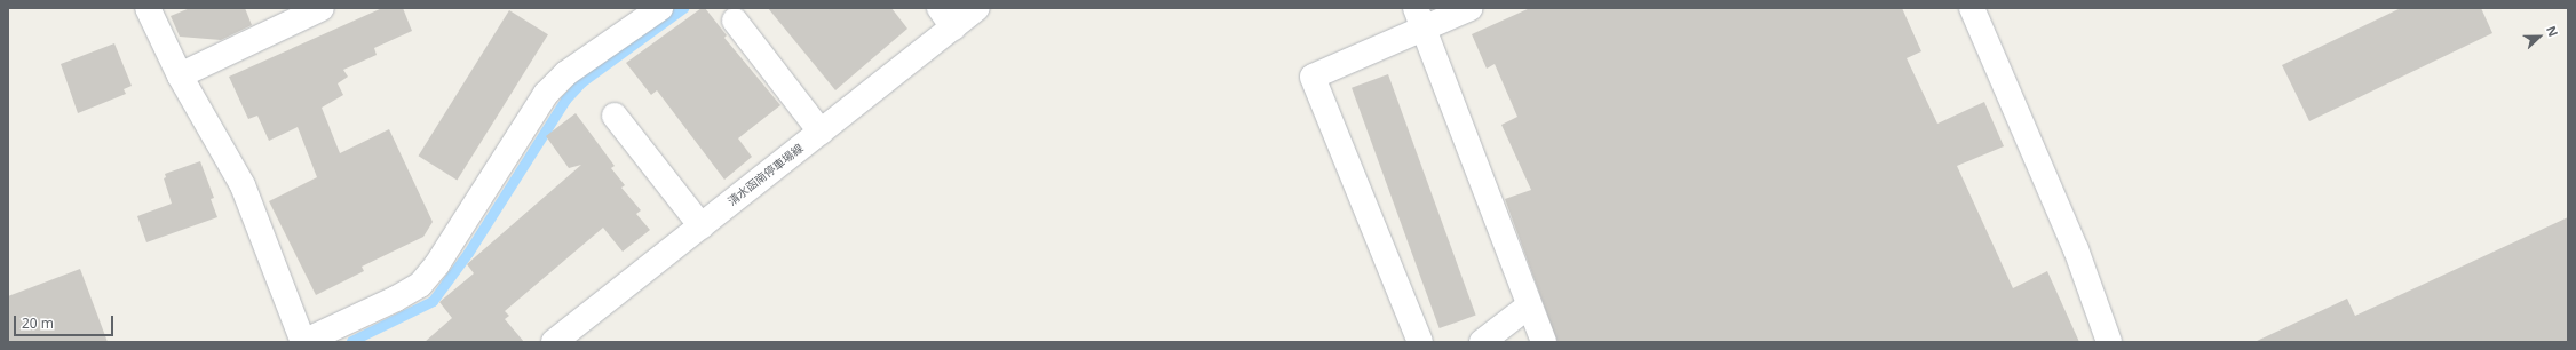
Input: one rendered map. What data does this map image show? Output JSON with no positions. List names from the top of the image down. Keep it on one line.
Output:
{"streets":{"street":["清水函南停車場線"]},"scale_bar":"20 m","north":"right"}
